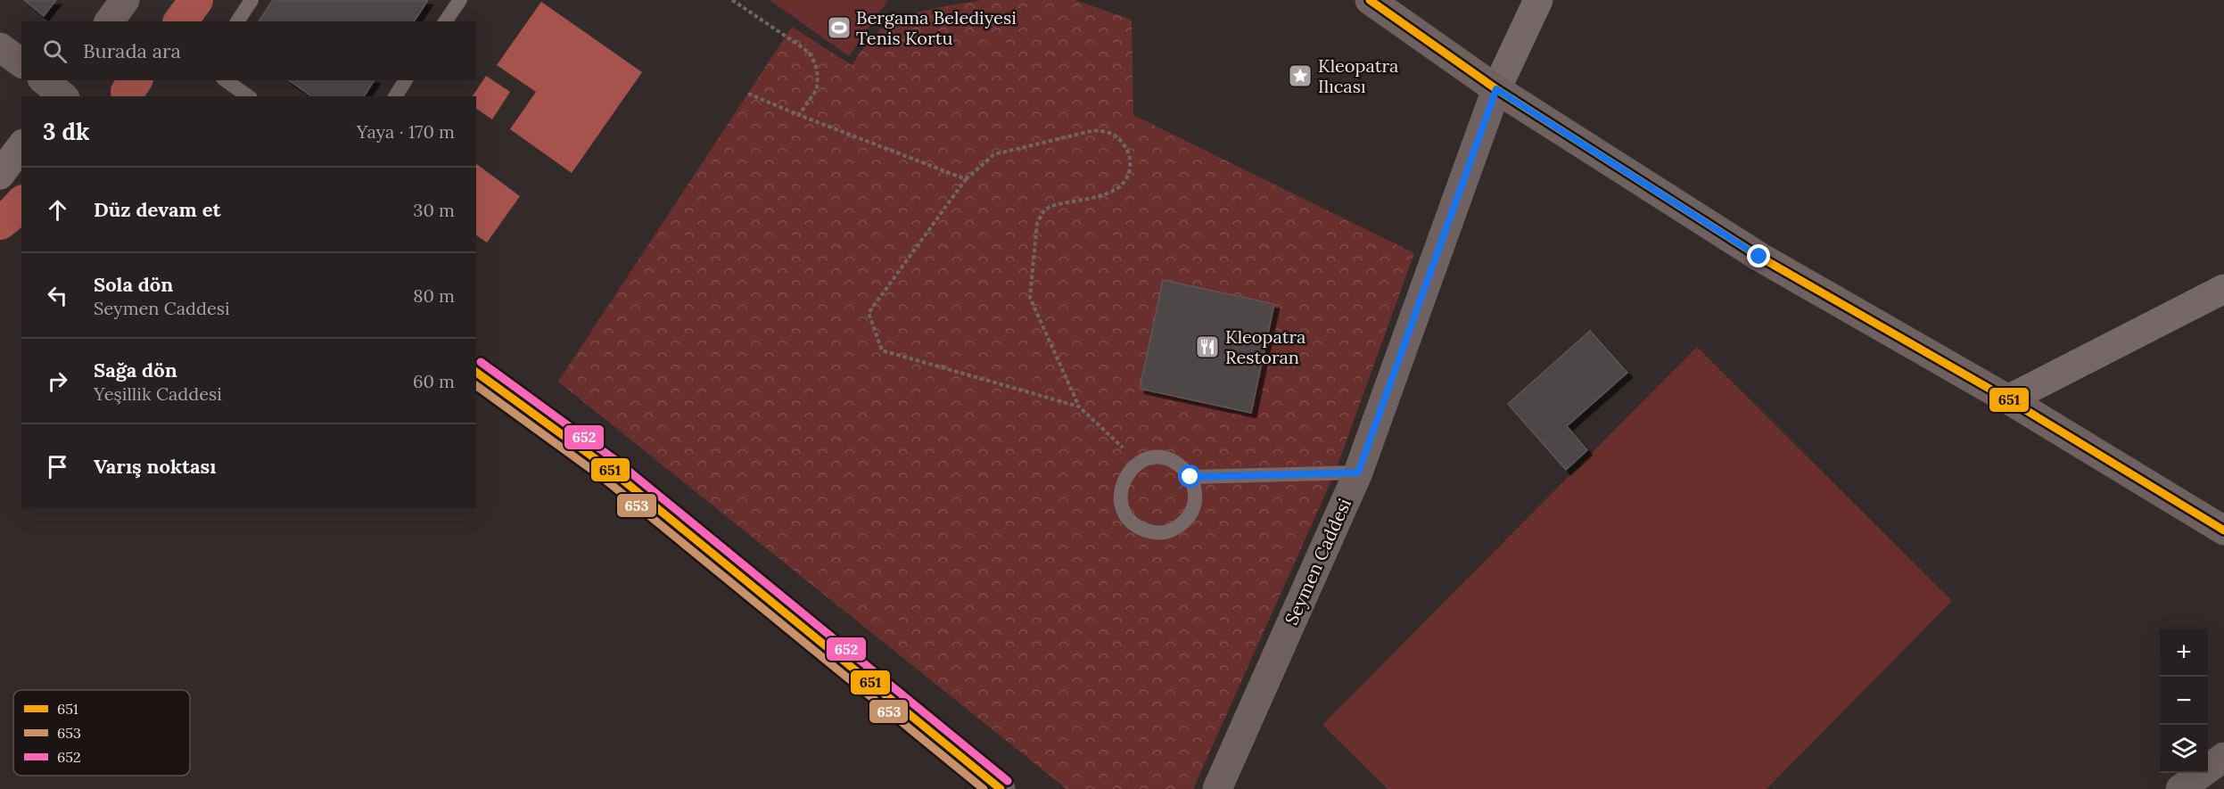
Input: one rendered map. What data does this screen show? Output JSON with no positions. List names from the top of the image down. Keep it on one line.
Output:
{"streets":{"main road":["Seymen Caddesi"]},"places":{"sports":["Bergama Belediyesi Tenis Kortu"],"place":["Kleopatra Ilıcası"],"restaurant":["Kleopatra Restoran"]},"lines":["transit line 651","transit line 652","transit line 653"],"legend":["651","653","652"],"page":{"search":"Burada ara","heading":["3 dk","Yaya · 170 m"],"list":[["Düz devam et","30 m"],["Sola dön","Seymen Caddesi","80 m"],["Sağa dön","Yeşillik Caddesi","60 m"],"Varış noktası"],"map_buttons":["+","−"]}}
